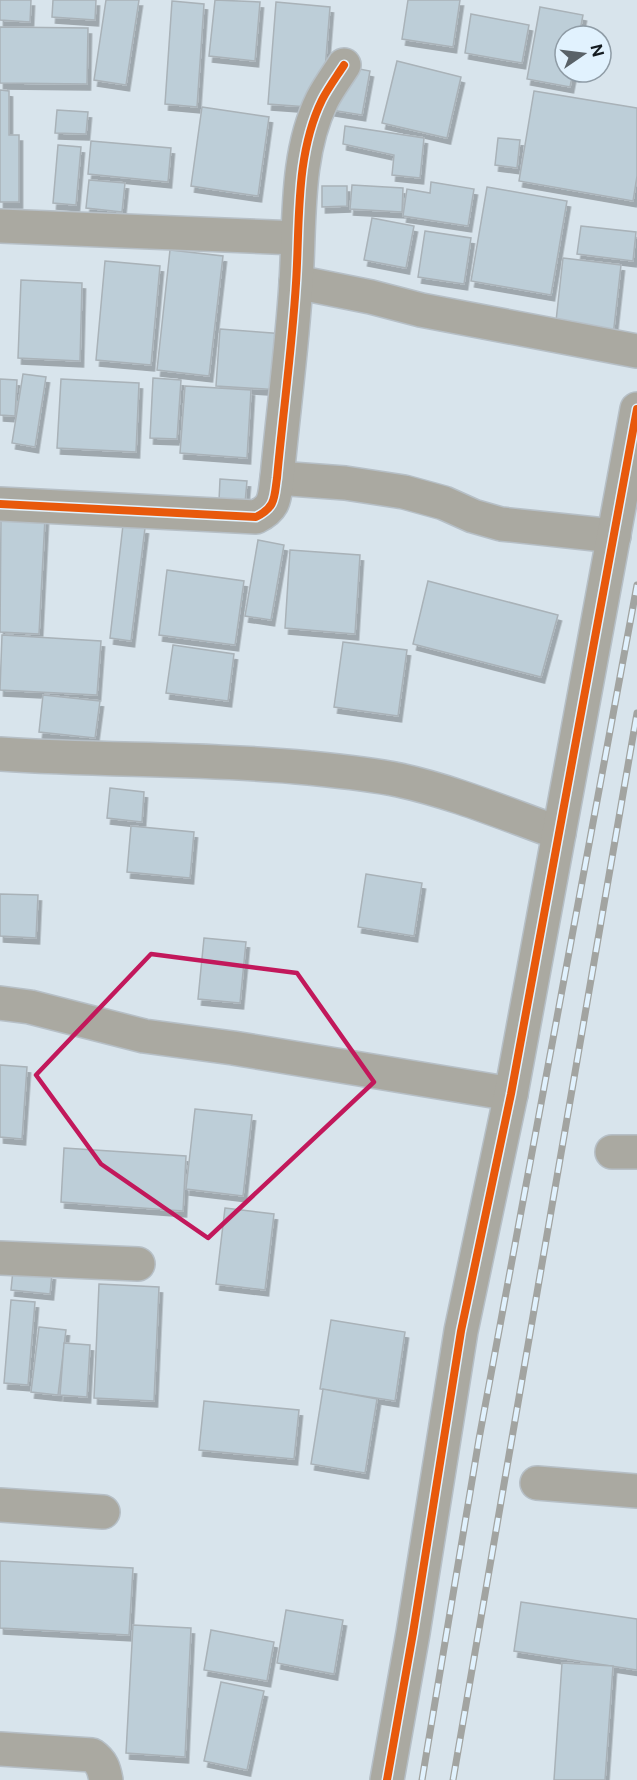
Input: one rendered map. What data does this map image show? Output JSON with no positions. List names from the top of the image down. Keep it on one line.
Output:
{"north":"right"}
